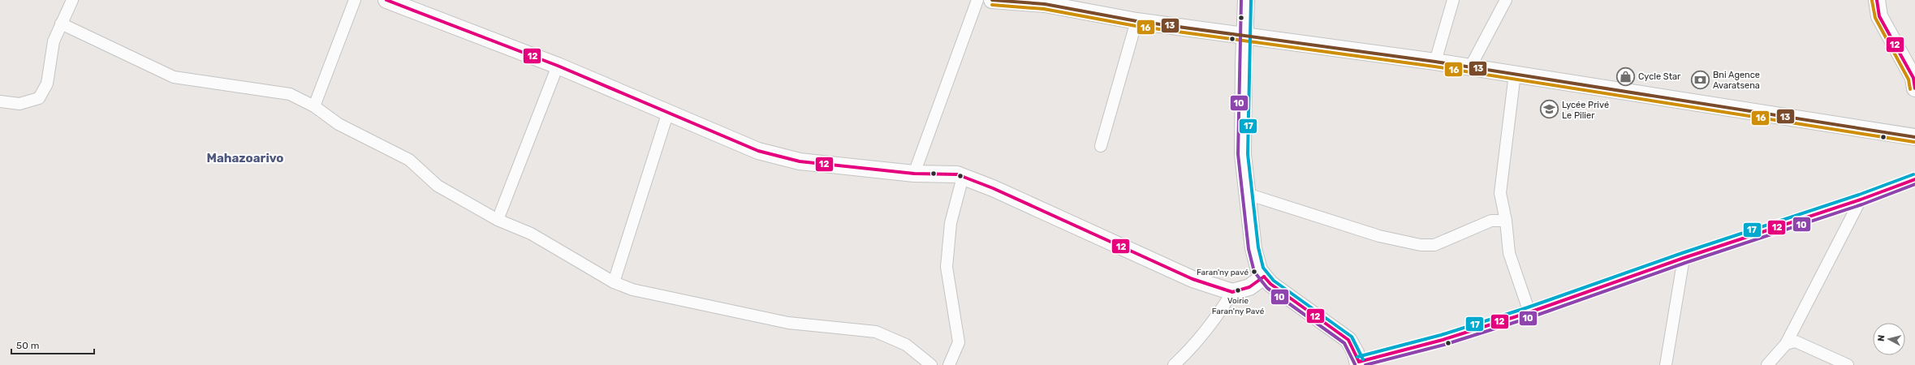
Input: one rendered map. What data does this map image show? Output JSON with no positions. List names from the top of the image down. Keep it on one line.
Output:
{"districts":["Mahazoarivo"],"places":{"shop":["Cycle Star"],"bank":["Bni Agence Avaratsena"],"school or university":["Lycée Privé Le Pilier"],"other":["Faran'ny pavé","Voirie Faran'ny Pavé"]},"lines":["transit line 12","transit line 10","transit line 17","transit line 13","transit line 16"],"scale_bar":"50 m","north":"left"}
